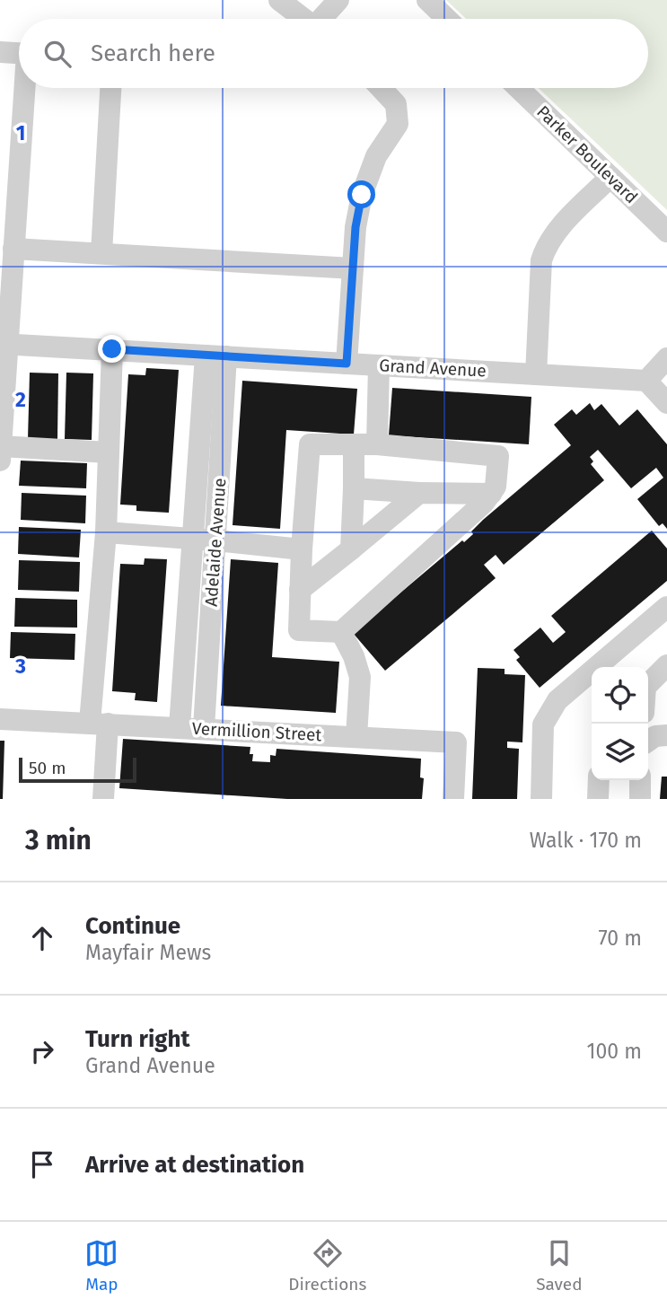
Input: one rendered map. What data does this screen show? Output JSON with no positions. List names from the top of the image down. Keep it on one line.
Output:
{"streets":{"street":["Parker Boulevard","Grand Avenue","Adelaide Avenue","Vermillion Street"]},"crossings":[["Grand Avenue","Adelaide Avenue"],["Adelaide Avenue","Vermillion Street"]],"scale_bar":"50 m","page":{"search":"Search here","scale":"50 m","heading":["3 min","Walk · 170 m"],"list":[["Continue","Mayfair Mews","70 m"],["Turn right","Grand Avenue","100 m"],"Arrive at destination"],"nav":["Map","Directions","Saved"]},"grid":{"rows":["1","2","3"]}}
